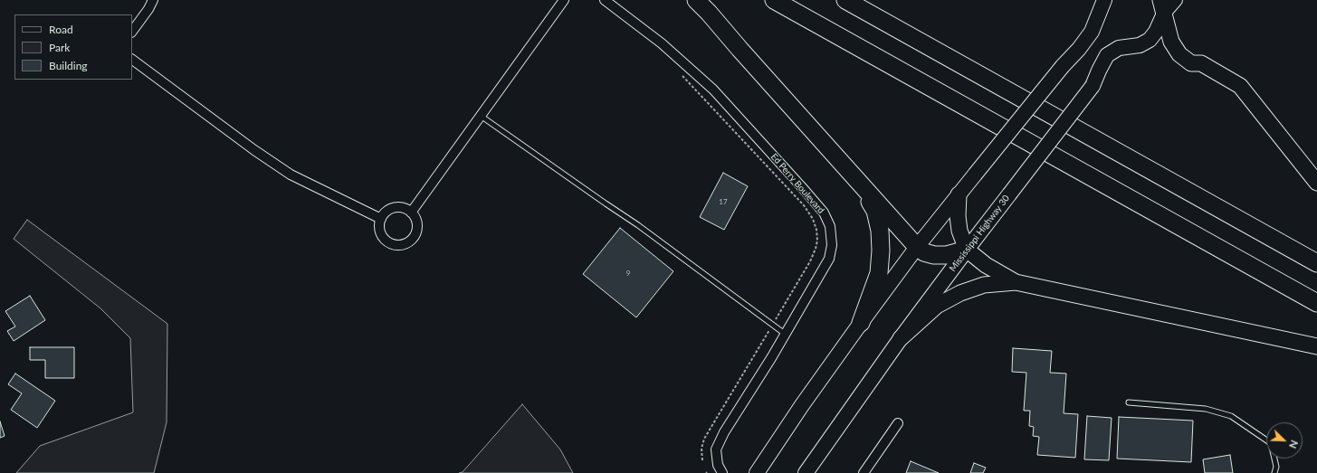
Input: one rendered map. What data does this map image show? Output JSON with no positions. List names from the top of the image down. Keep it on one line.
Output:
{"streets":{"main road":["Mississippi Highway 30"],"street":["Ed Perry Boulevard"]},"house_numbers":["17","9"],"legend":["Road","Park","Building"],"north":"bottom right"}
